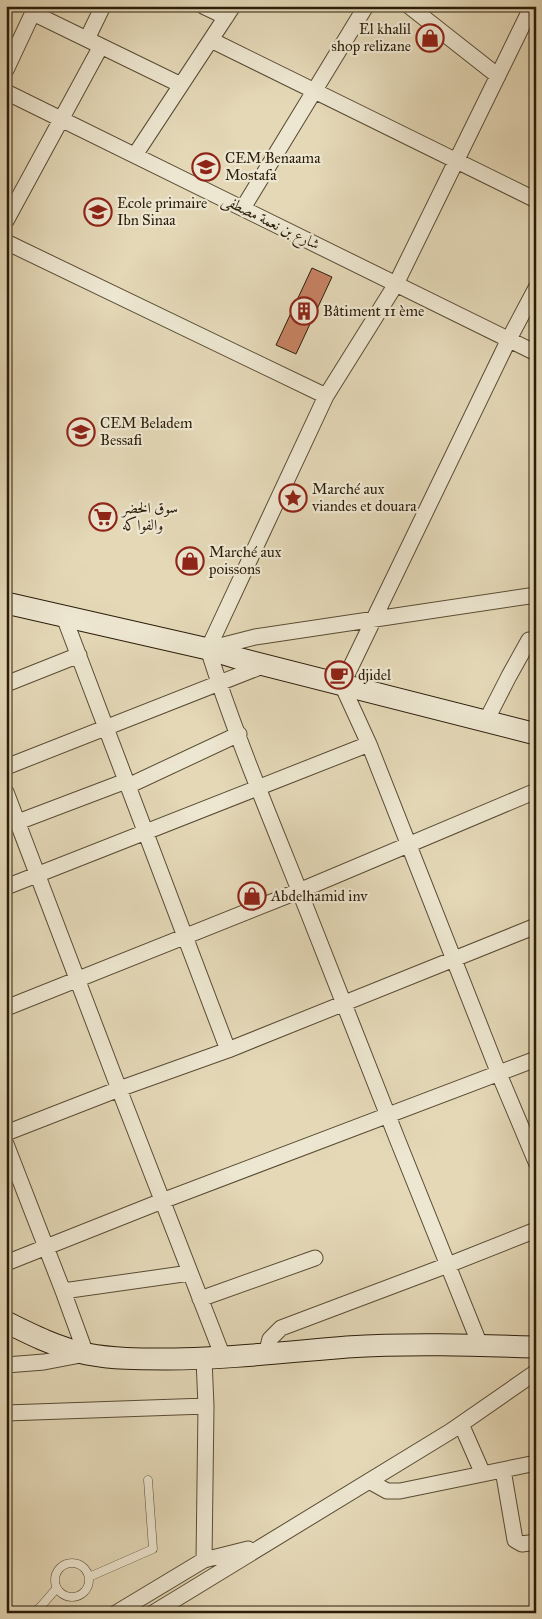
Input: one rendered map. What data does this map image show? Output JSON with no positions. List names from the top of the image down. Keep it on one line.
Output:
{"streets":{"street":["شارع بن نعمة مصطفى"]},"places":{"shop":["El khalil shop relizane","Marché aux poissons","Abdelhamid inv"],"school or university":["CEM Benaama Mostafa","Ecole primaire Ibn Sinaa","CEM Beladem Bessafi"],"building":["Bâtiment 11 ème"],"place":["Marché aux viandes et douara"],"supermarket":["سوق الخضر والفواكه"],"cafe":["djidel"]}}
